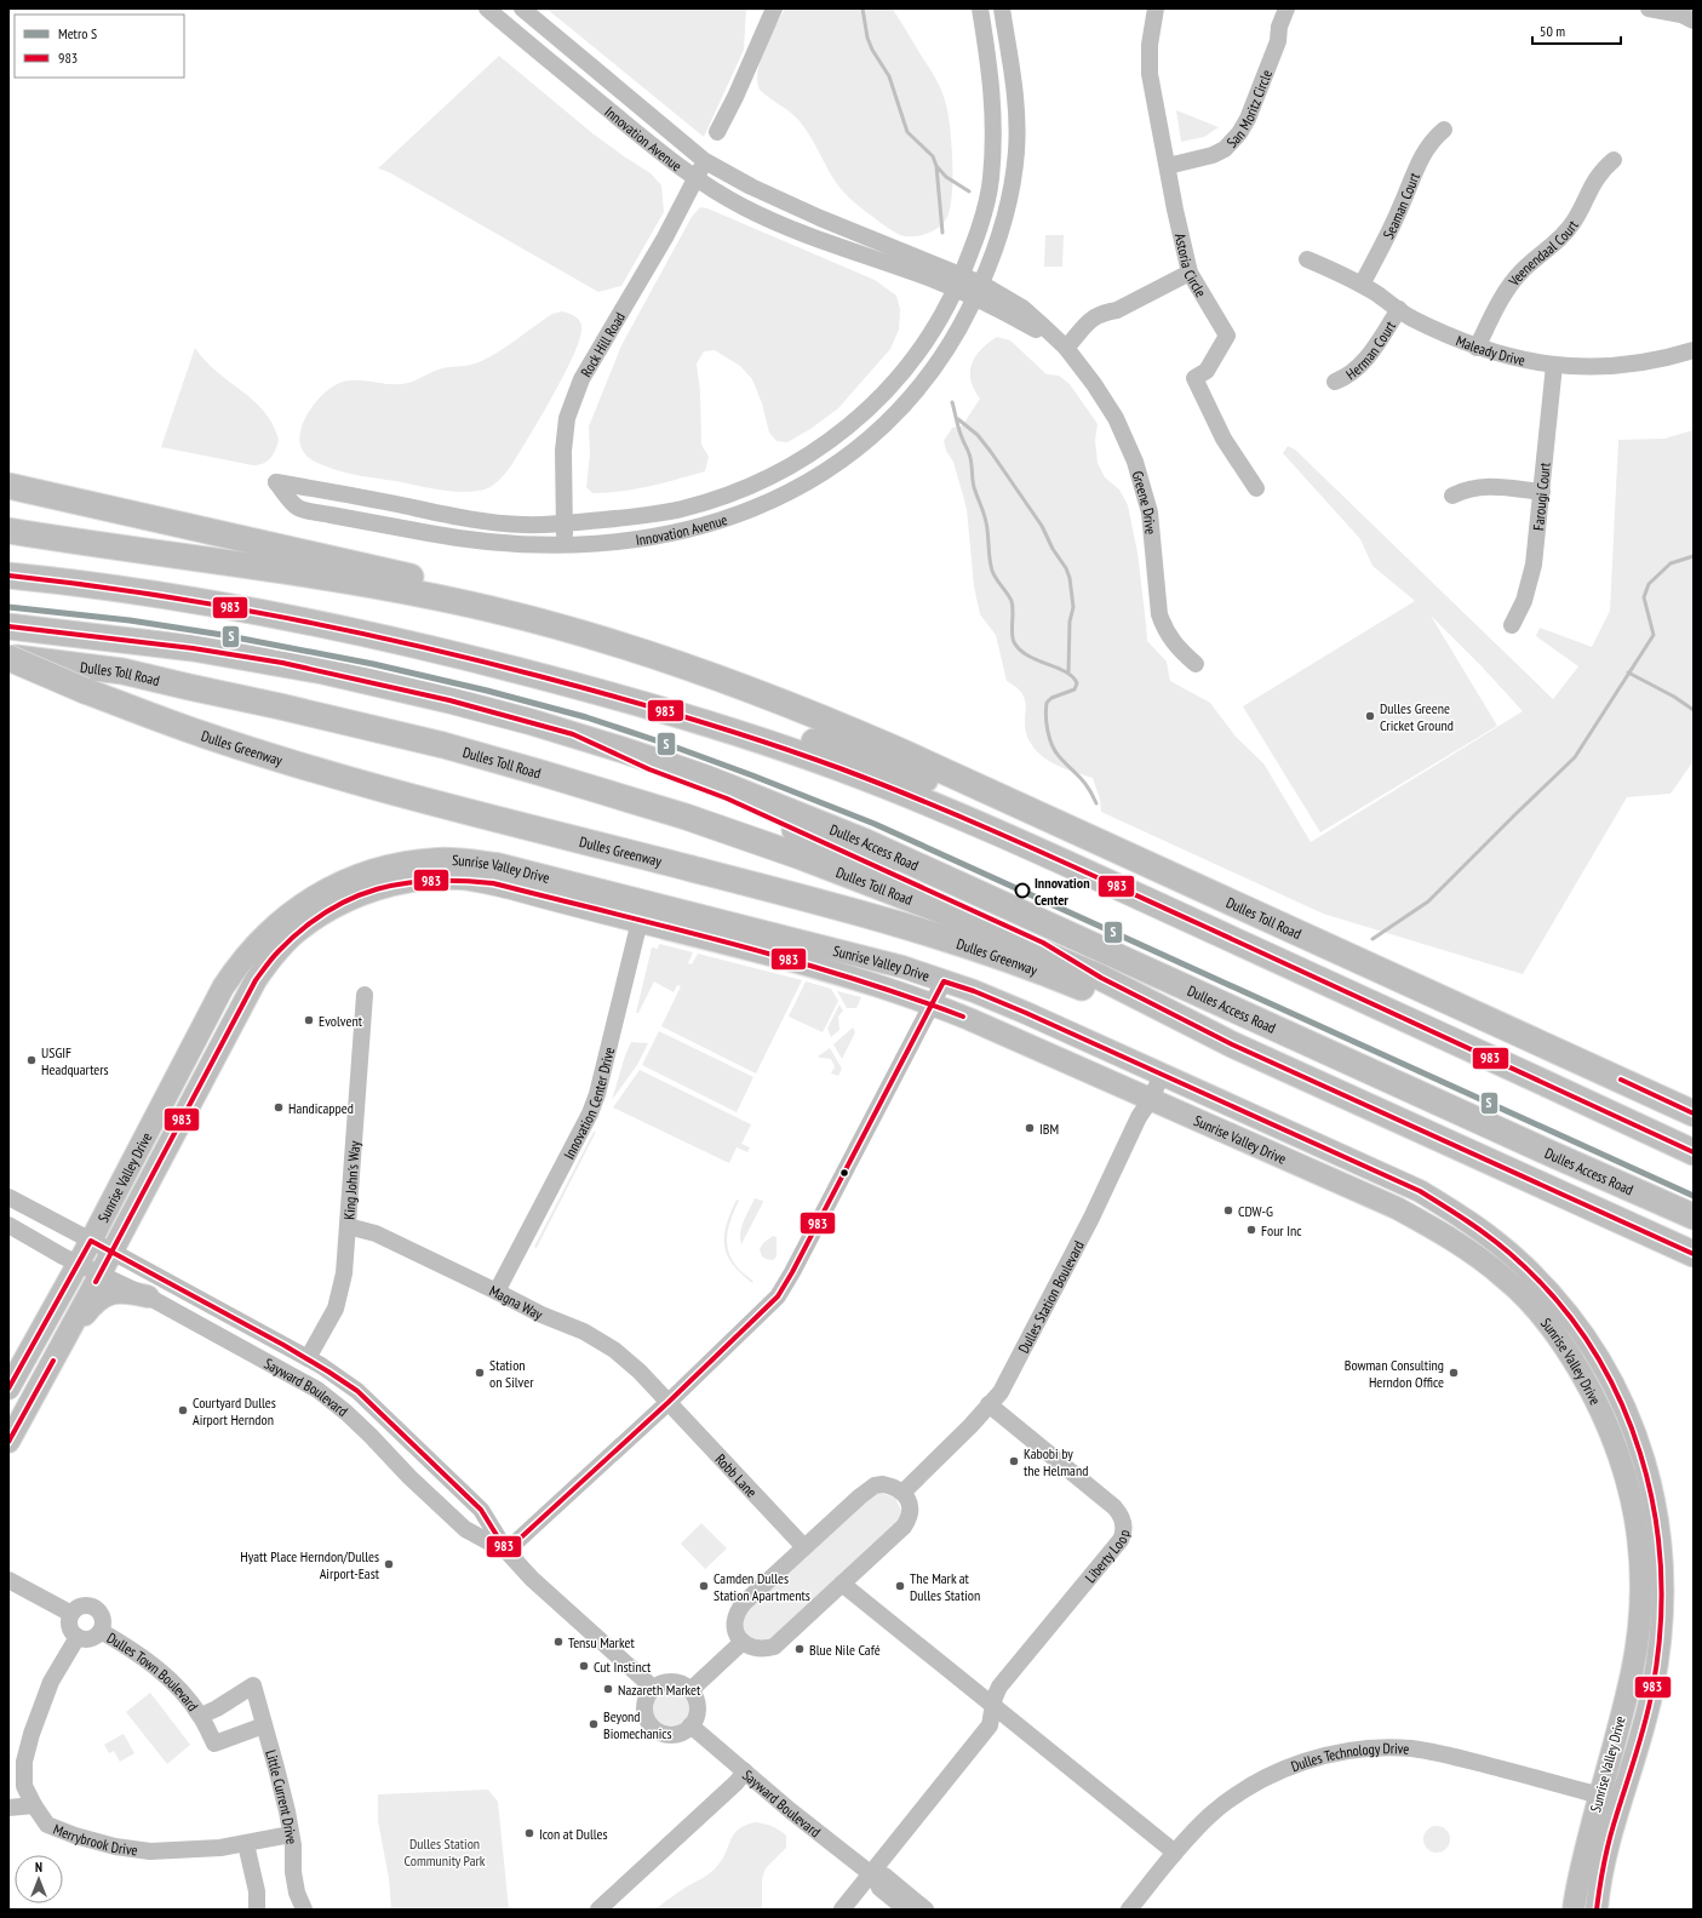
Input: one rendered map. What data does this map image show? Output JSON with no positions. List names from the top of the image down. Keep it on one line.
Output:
{"streets":{"highway":["Dulles Toll Road","Dulles Greenway","Dulles Access Road"],"main road":["Sunrise Valley Drive"],"street":["San Moritz Circle","Innovation Avenue","Seaman Court","Veenendaal Court","Astoria Circle","Rock Hill Road","Herman Court","Maleady Drive","Farougi Court","Greene Drive","Innovation Center Drive","King John's Way","Dulles Station Boulevard","Magna Way","Sayward Boulevard","Robb Lane","Liberty Loop","Dulles Town Boulevard","Dulles Technology Drive","Little Current Drive","Merrybrook Drive"]},"crossings":[["San Moritz Circle","Astoria Circle"],["Innovation Avenue","Rock Hill Road"],["Innovation Avenue","Greene Drive"],["Seaman Court","Maleady Drive"],["Veenendaal Court","Maleady Drive"],["Herman Court","Maleady Drive"],["Maleady Drive","Farougi Court"],["Dulles Toll Road","Dulles Greenway"],["Sunrise Valley Drive","Innovation Center Drive"],["Sunrise Valley Drive","Dulles Station Boulevard"],["Sunrise Valley Drive","Sayward Boulevard"],["Sunrise Valley Drive","Dulles Technology Drive"],["Innovation Center Drive","Magna Way"],["King John's Way","Magna Way"],["King John's Way","Sayward Boulevard"],["Dulles Station Boulevard","Liberty Loop"],["Magna Way","Robb Lane"],["Sayward Boulevard","Liberty Loop"],["Dulles Town Boulevard","Little Current Drive"],["Dulles Town Boulevard","Merrybrook Drive"],["Little Current Drive","Merrybrook Drive"]],"parks":["Dulles Station Community Park"],"places":["Dulles Greene Cricket Ground","Innovation Center","Evolvent","USGIF Headquarters","Handicapped","IBM","CDW-G","Four Inc","Station on Silver","Bowman Consulting Herndon Office","Courtyard Dulles Airport Herndon","Kabobi by the Helmand","Hyatt Place Herndon/Dulles Airport-East","Camden Dulles Station Apartments","The Mark at Dulles Station","Tensu Market","Blue Nile Café","Cut Instinct","Nazareth Market","Beyond Biomechanics","Icon at Dulles"],"lines":["transit line 983","metro line S"],"legend":["Metro S","983"],"scale_bar":"50 m","north":"top"}
